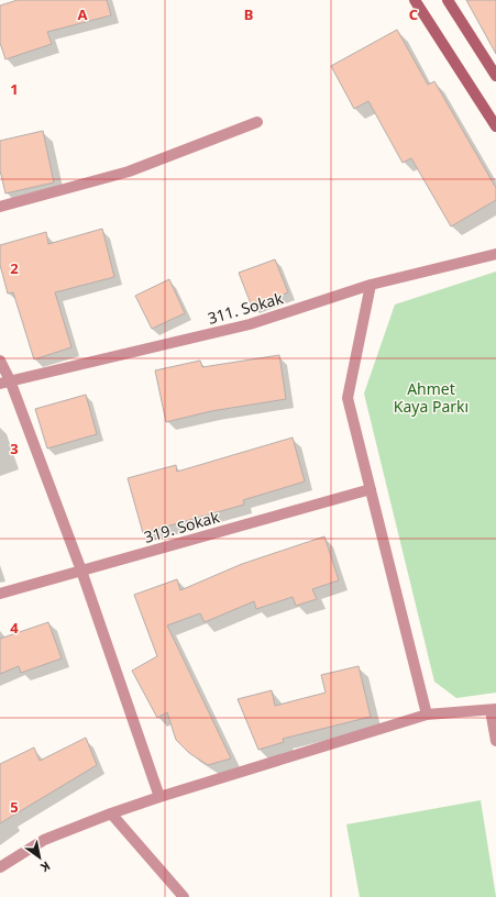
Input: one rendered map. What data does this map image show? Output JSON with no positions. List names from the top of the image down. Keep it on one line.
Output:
{"streets":{"street":["311. Sokak","319. Sokak"]},"parks":["Ahmet Kaya Parkı"],"north":"bottom right","grid":{"columns":["A","B","C"],"rows":["1","2","3","4","5"]}}
